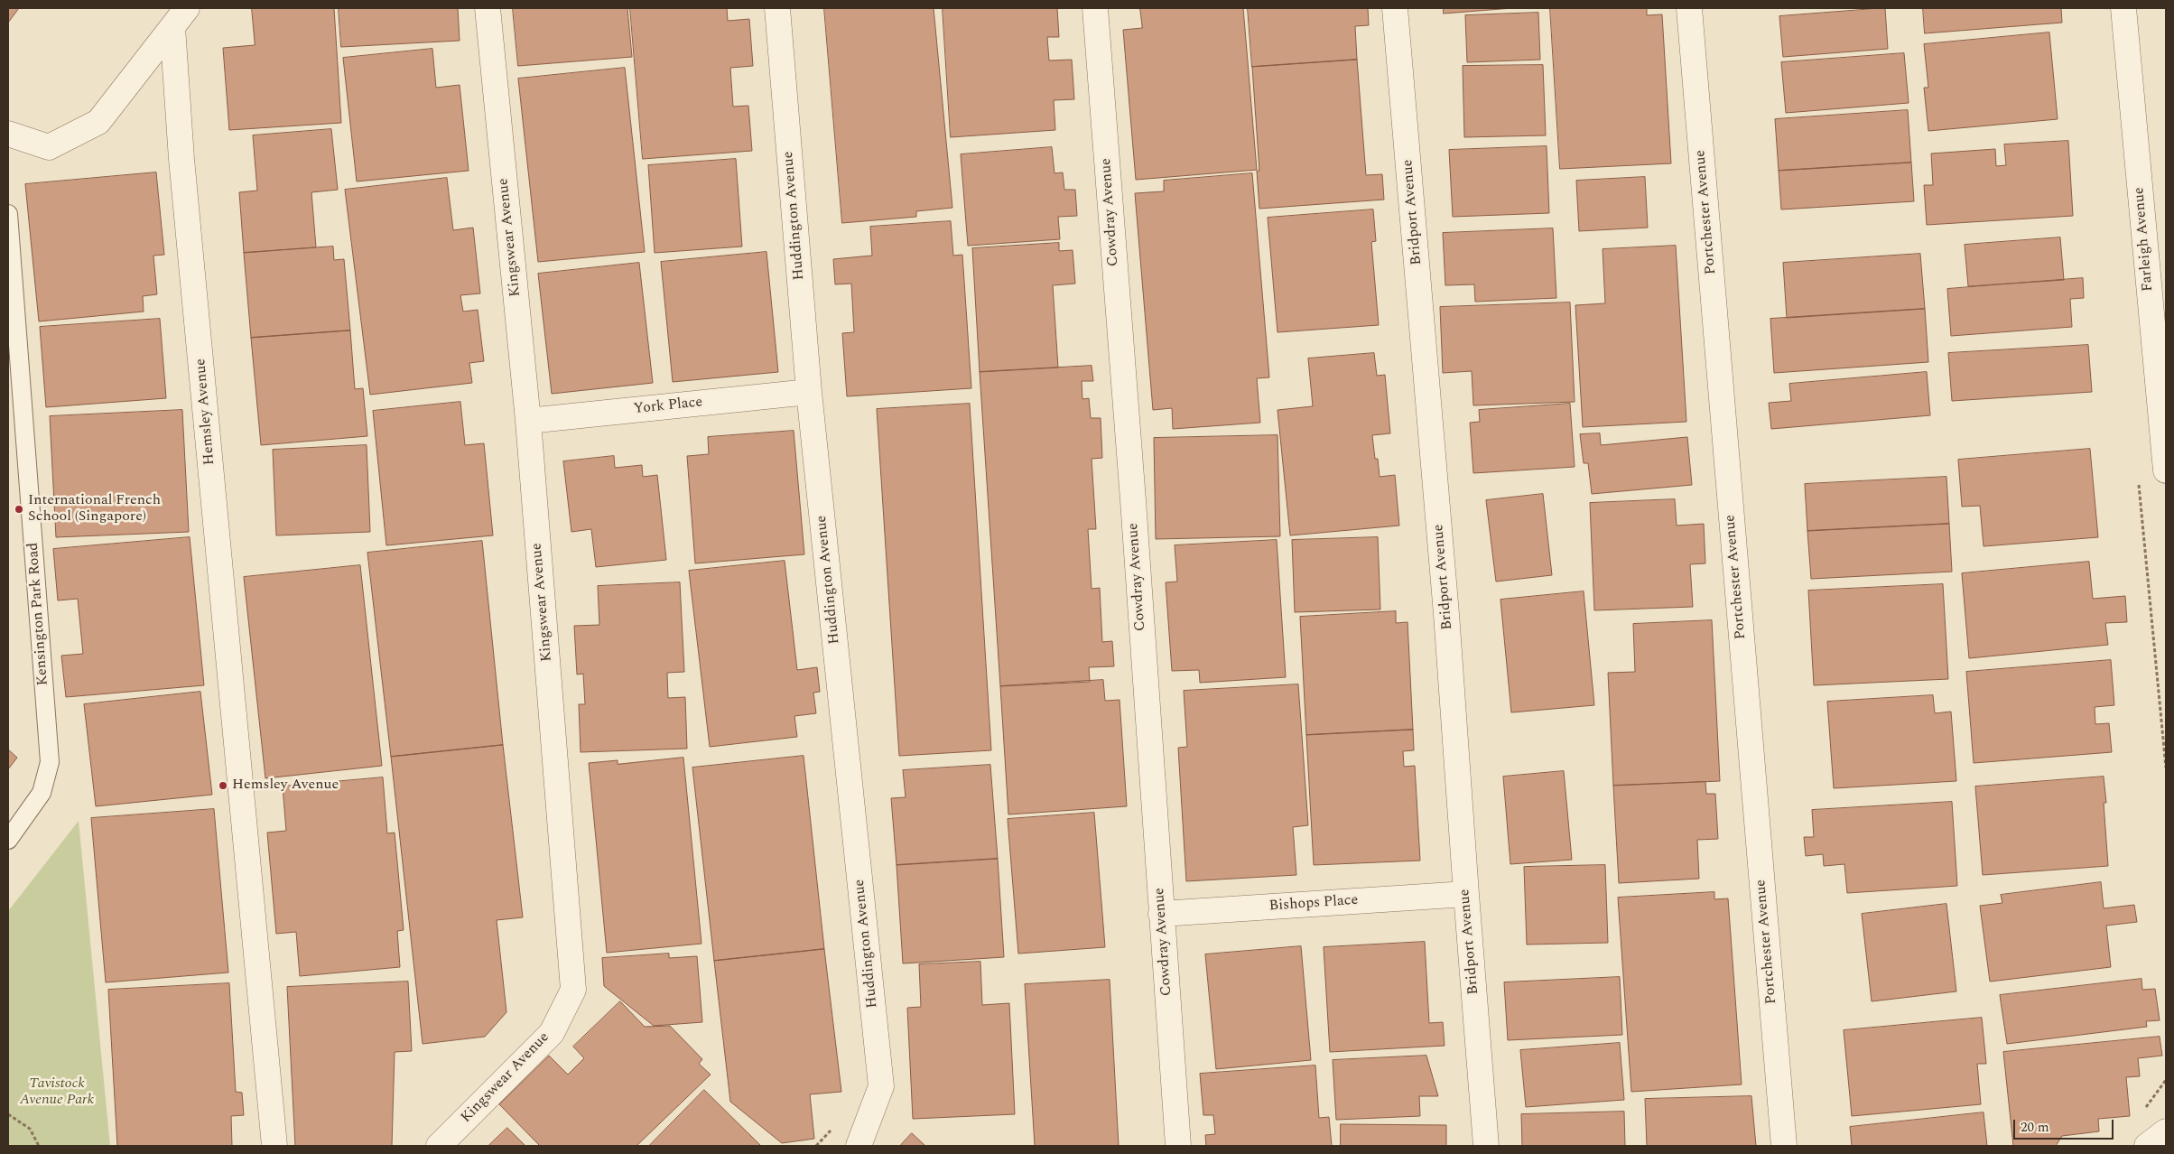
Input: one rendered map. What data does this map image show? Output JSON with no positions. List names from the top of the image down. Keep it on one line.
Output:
{"streets":{"street":["Cowdray Avenue","Bridport Avenue","Portchester Avenue","Huddington Avenue","Kingswear Avenue","Farleigh Avenue","York Place","Hemsley Avenue","Bishops Place"],"lane":["Kensington Park Road"]},"crossings":[["Cowdray Avenue","Bishops Place"],["Bridport Avenue","Bishops Place"],["Huddington Avenue","York Place"],["Kingswear Avenue","York Place"]],"parks":["Tavistock Avenue Park"],"places":["International French School (Singapore)","Hemsley Avenue"],"scale_bar":"20 m"}
